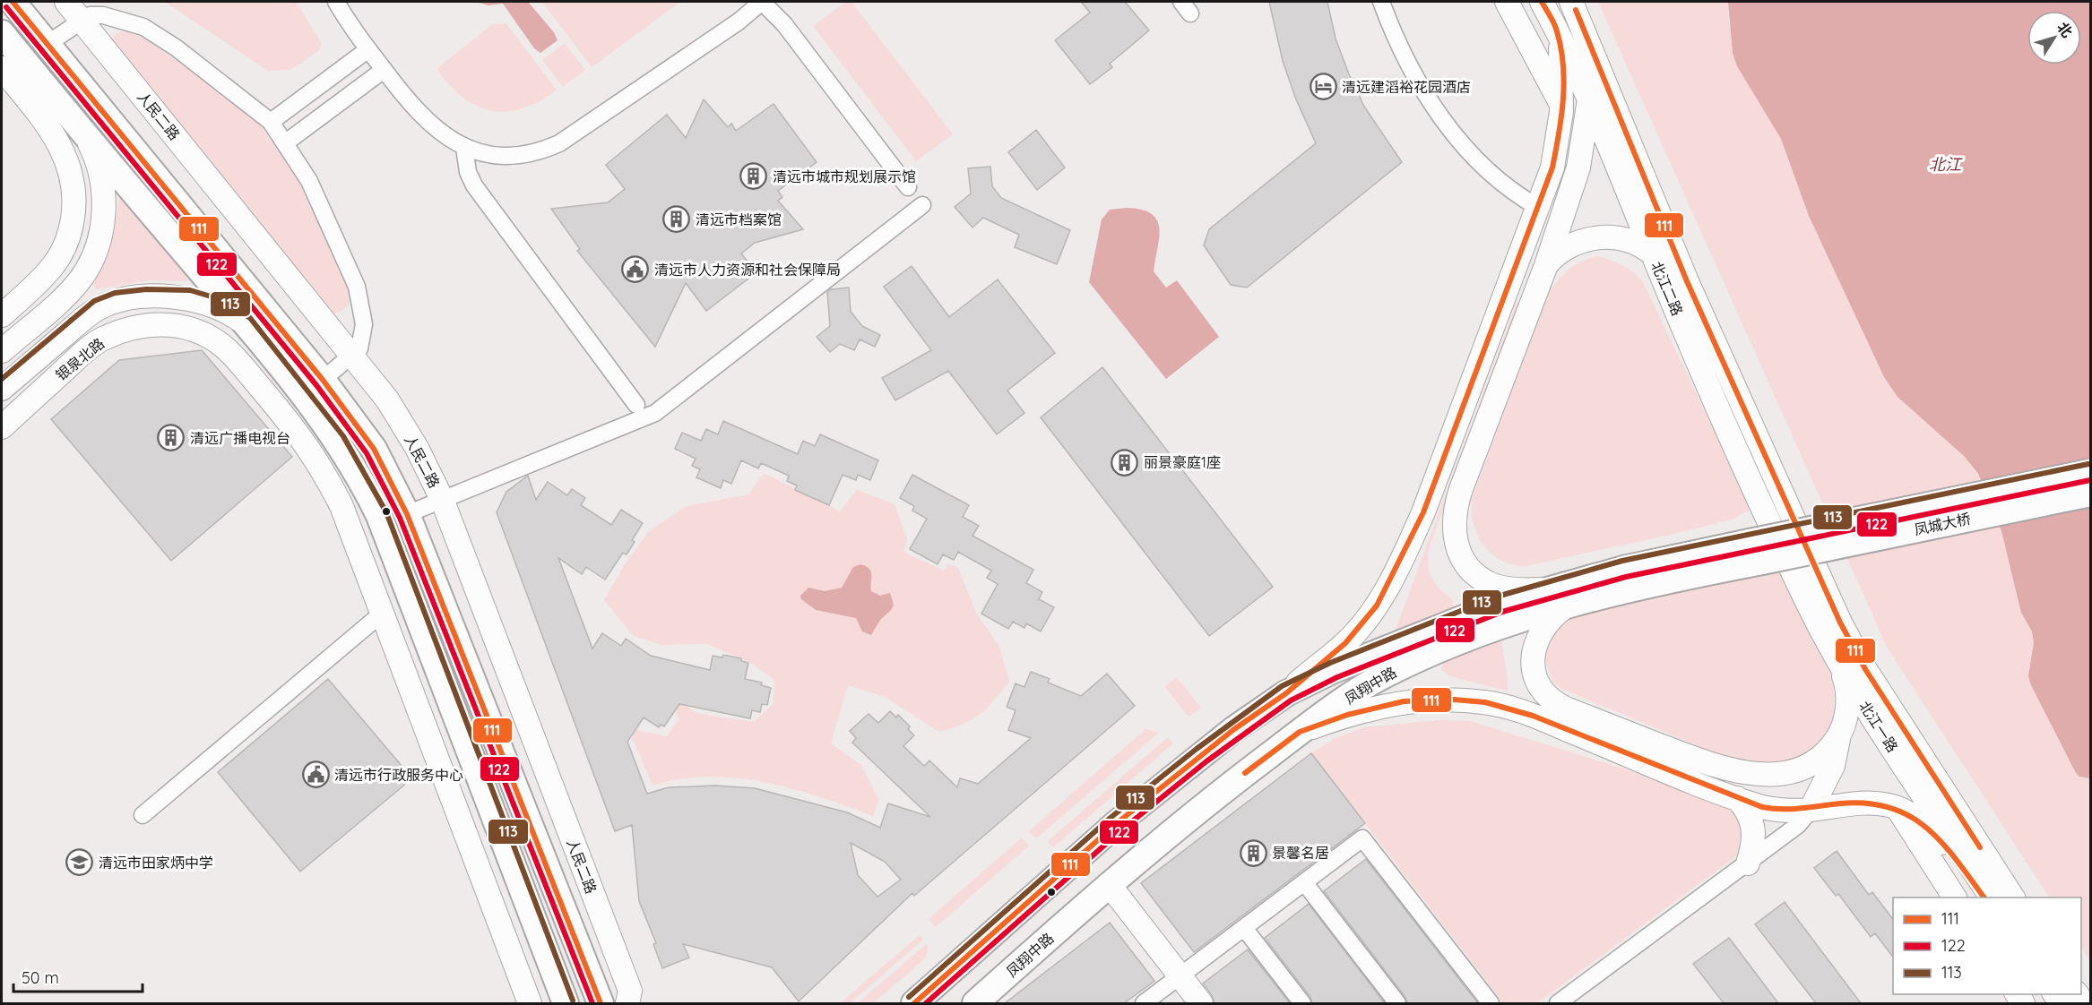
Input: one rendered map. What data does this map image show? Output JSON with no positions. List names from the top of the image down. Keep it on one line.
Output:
{"streets":{"main road":["人民二路","北江二路","银泉北路","凤城大桥","凤翔中路","北江一路"]},"crossings":[["北江二路","凤城大桥"],["北江二路","凤翔中路"],["北江二路","北江一路"],["凤城大桥","凤翔中路"],["凤城大桥","北江一路"],["凤翔中路","北江一路"]],"water":["北江"],"places":{"hotel":["清远建滔裕花园酒店"],"building":["清远市城市规划展示馆","清远市档案馆","清远广播电视台","丽景豪庭1座","景馨名居"],"public building":["清远市人力资源和社会保障局","清远市行政服务中心"],"school or university":["清远市田家炳中学"]},"lines":["transit line 111","transit line 122","transit line 113"],"legend":["111","122","113"],"scale_bar":"50 m","north":"top right"}
